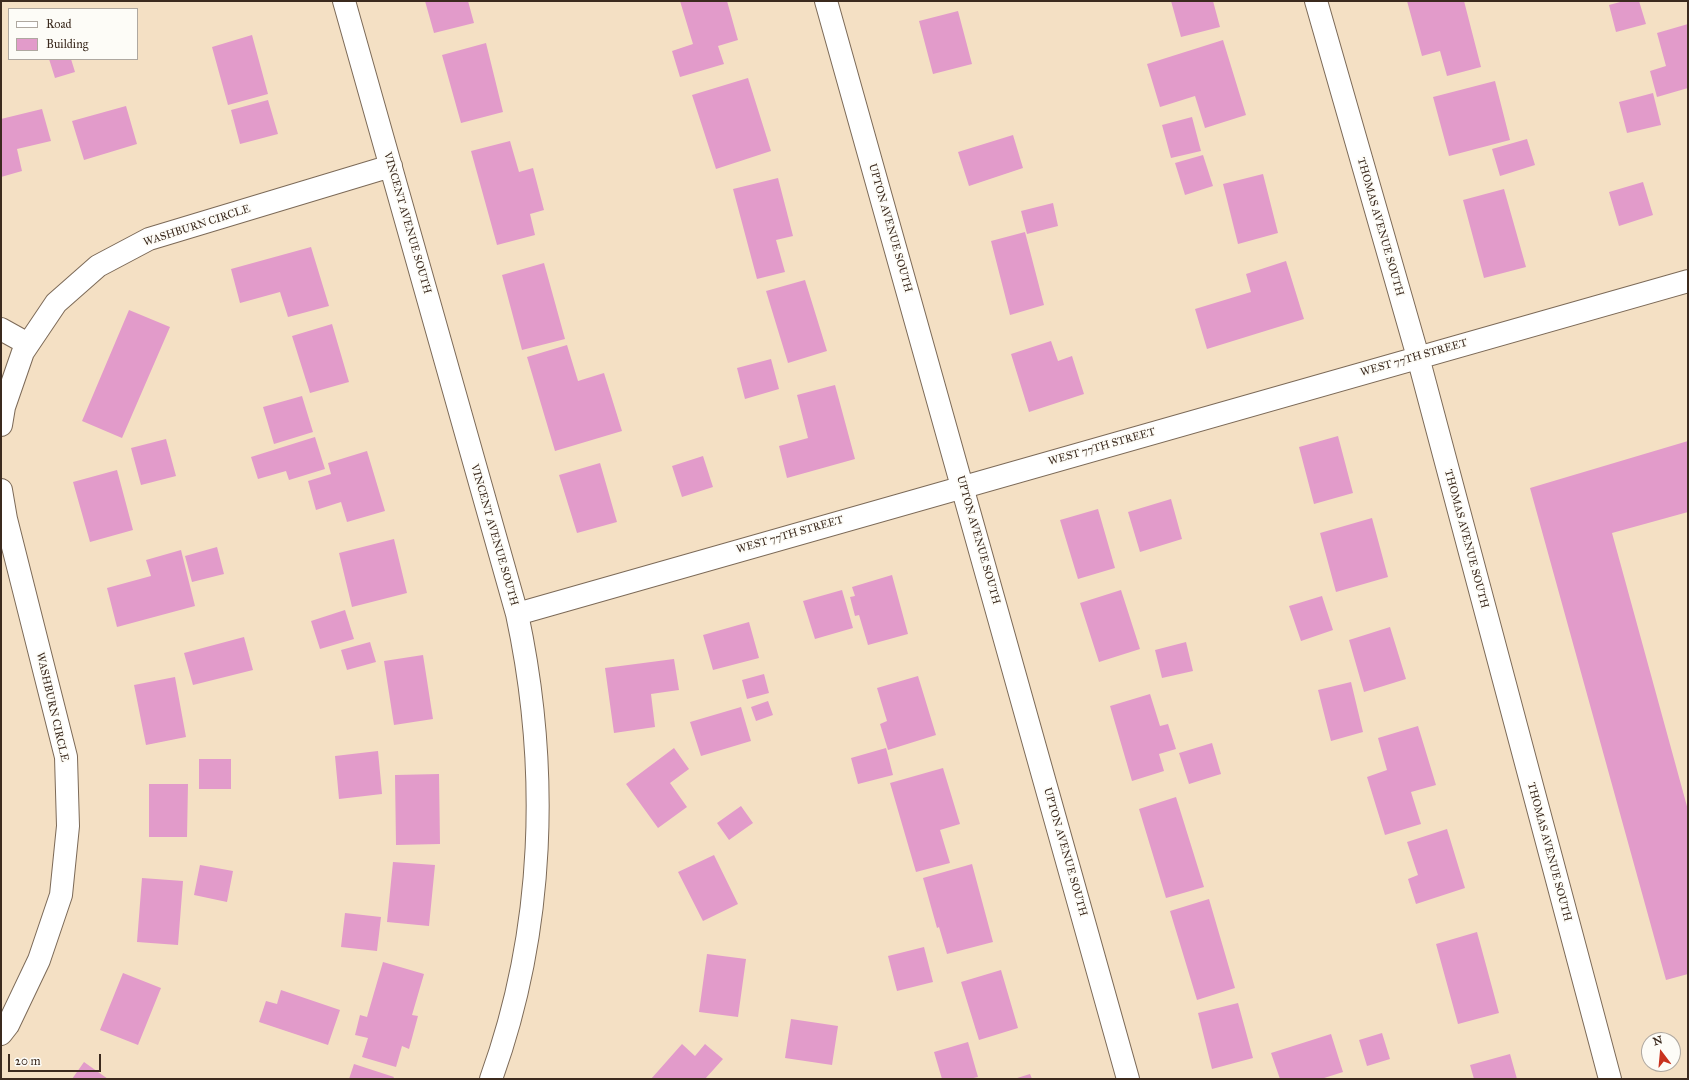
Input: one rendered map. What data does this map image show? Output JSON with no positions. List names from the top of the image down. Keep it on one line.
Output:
{"streets":{"street":["VINCENT AVENUE SOUTH","WASHBURN CIRCLE","THOMAS AVENUE SOUTH","UPTON AVENUE SOUTH","WEST 77TH STREET"]},"crossings":[["VINCENT AVENUE SOUTH","WASHBURN CIRCLE"],["VINCENT AVENUE SOUTH","WEST 77TH STREET"],["THOMAS AVENUE SOUTH","WEST 77TH STREET"],["UPTON AVENUE SOUTH","WEST 77TH STREET"]],"legend":["Road","Building"],"scale_bar":"20 m","north":"top"}
